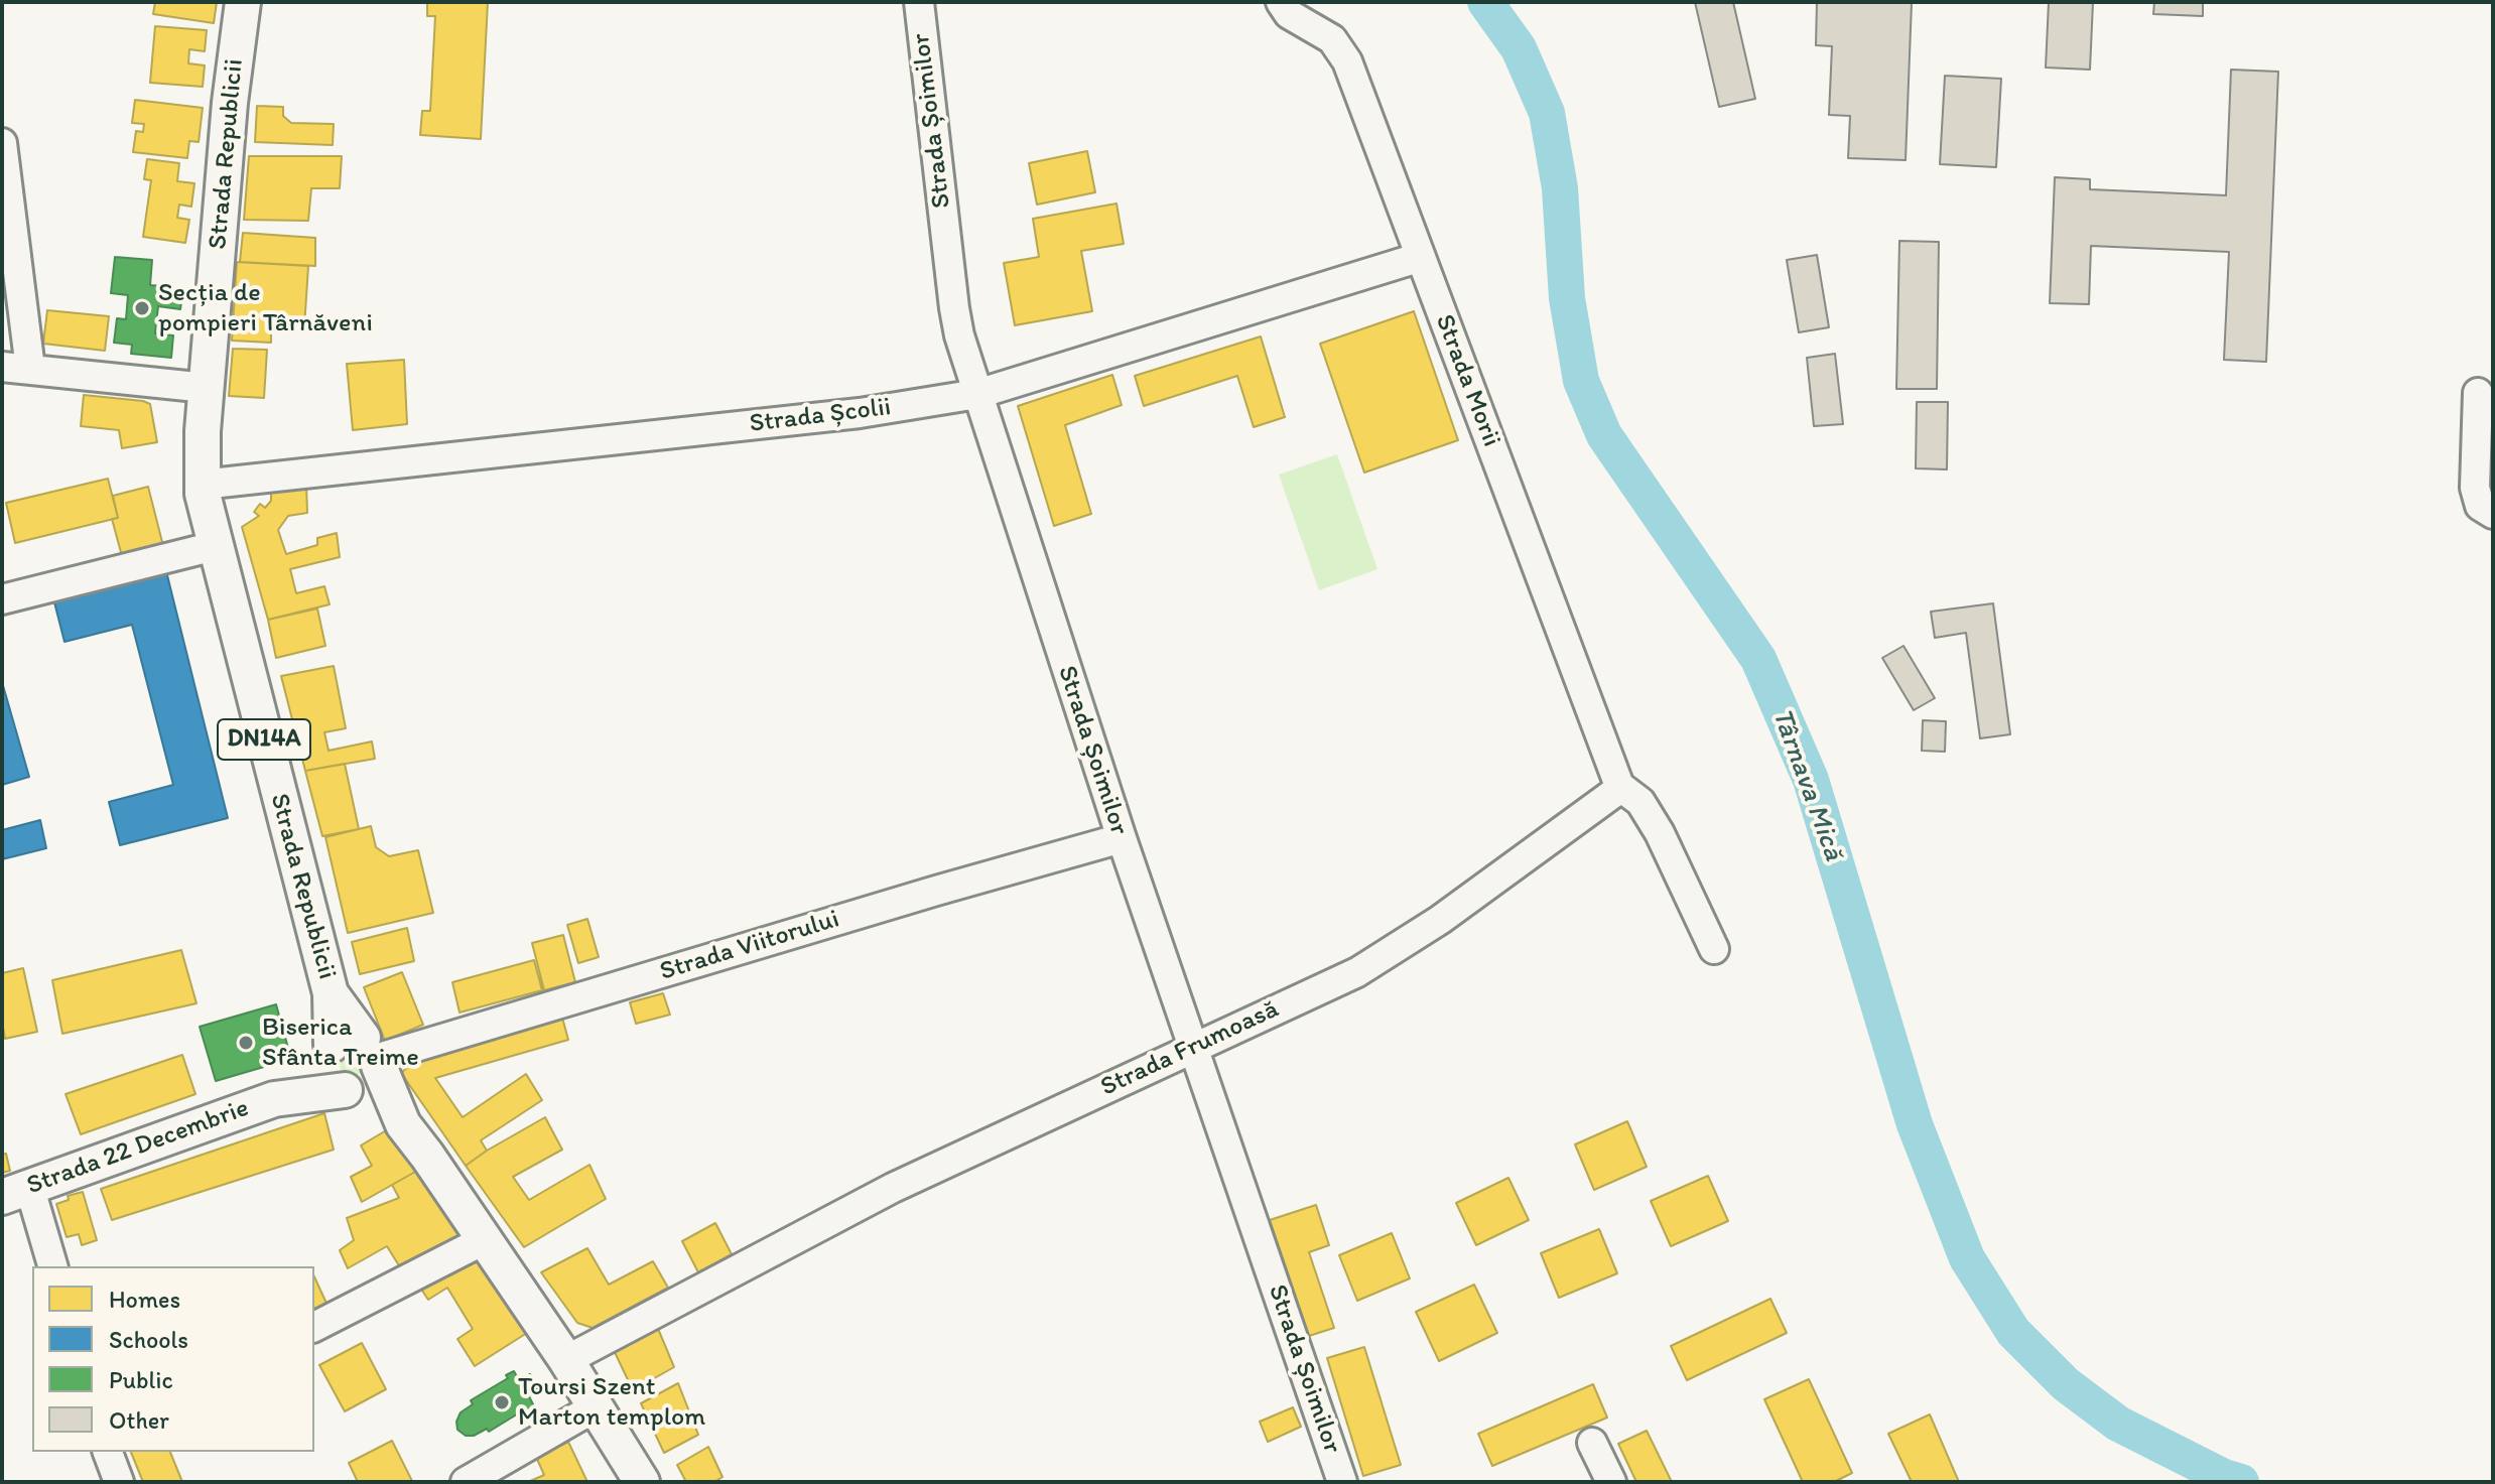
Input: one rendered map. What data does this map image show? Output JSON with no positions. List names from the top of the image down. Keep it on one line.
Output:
{"streets":{"main road":["Strada Republicii","DN14A","Strada 22 Decembrie"],"street":["Strada Șoimilor","Strada Morii","Strada Școlii","Strada Viitorului","Strada Frumoasă"]},"crossings":[["Strada Șoimilor","Strada Școlii"],["Strada Șoimilor","Strada Viitorului"],["Strada Șoimilor","Strada Frumoasă"],["Strada Republicii","Strada Școlii"],["Strada Republicii","Strada Viitorului"],["Strada Republicii","Strada Frumoasă"],["Strada Republicii","Strada 22 Decembrie"],["Strada Morii","Strada Școlii"],["Strada Morii","Strada Frumoasă"],["Strada Viitorului","Strada 22 Decembrie"]],"water":["Târnava Mică"],"places":["Secția de pompieri Târnăveni","Biserica Sfânta Treime","Toursi Szent Marton templom"],"legend":["Homes","Schools","Public","Other"]}
